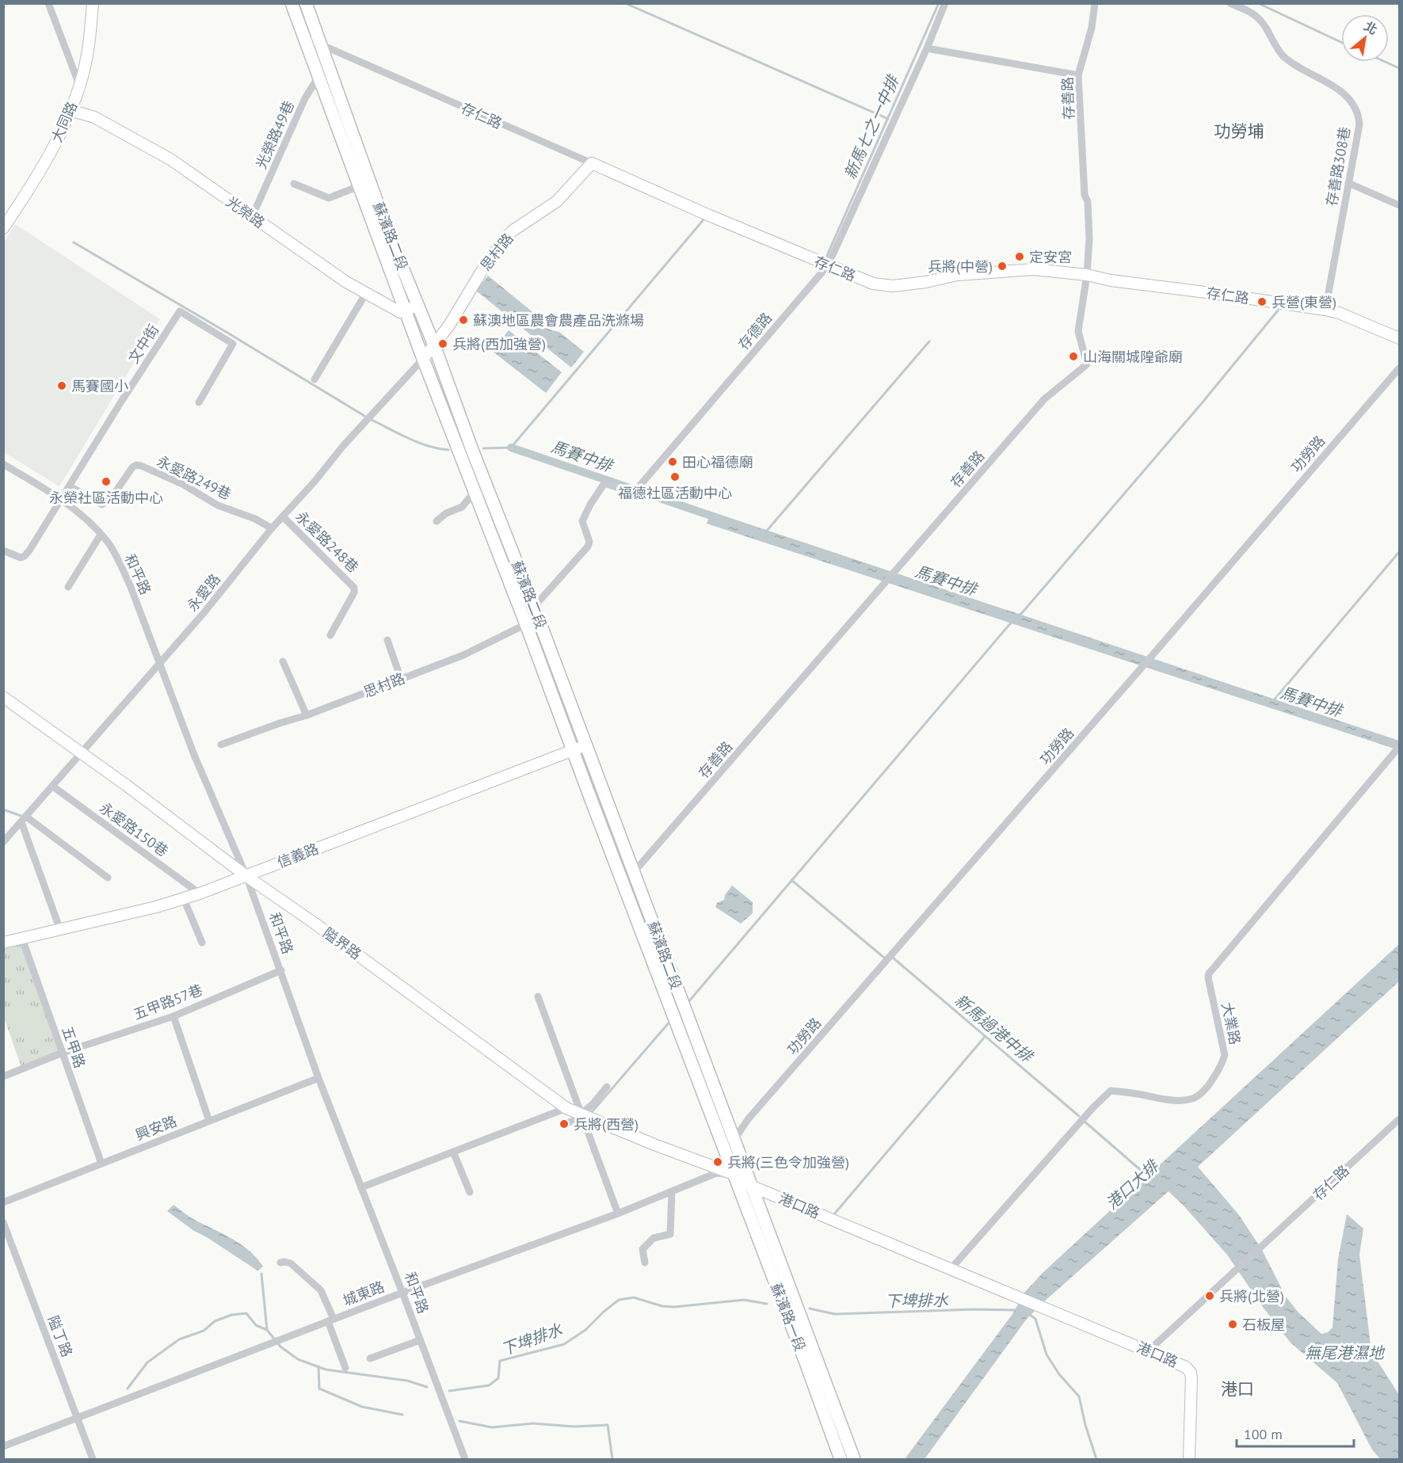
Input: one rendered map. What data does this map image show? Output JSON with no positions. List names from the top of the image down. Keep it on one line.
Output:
{"streets":{"main road":["蘇濱路二段","蘇濱路一段"],"street":["存善路","存仁路","大同路","光榮路49巷","存善路308巷","光榮路","思村路","存德路","文中街","功勞路","永愛路249巷","永愛路248巷","和平路","永愛路","永愛路150巷","信義路","隘界路","五甲路57巷","大業路","五甲路","興安路","港口路","城東路","隘丁路"]},"crossings":[["存善路","存仁路"],["存善路","蘇濱路二段"],["存仁路","存善路308巷"],["存仁路","蘇濱路二段"],["存仁路","思村路"],["存仁路","存德路"],["存仁路","港口路"],["大同路","光榮路"],["光榮路49巷","光榮路"],["光榮路49巷","蘇濱路二段"],["光榮路","蘇濱路二段"],["蘇濱路二段","思村路"],["蘇濱路二段","存德路"],["蘇濱路二段","功勞路"],["蘇濱路二段","永愛路"],["蘇濱路二段","信義路"],["蘇濱路二段","港口路"],["蘇濱路二段","城東路"],["蘇濱路二段","蘇濱路一段"],["思村路","永愛路"],["文中街","永愛路249巷"],["文中街","和平路"],["永愛路249巷","永愛路"],["永愛路248巷","永愛路"],["和平路","永愛路"],["和平路","信義路"],["和平路","隘界路"],["和平路","五甲路57巷"],["和平路","興安路"],["和平路","城東路"],["永愛路","永愛路150巷"],["永愛路","隘界路"],["永愛路150巷","信義路"],["信義路","隘界路"],["信義路","五甲路"],["隘界路","港口路"],["五甲路57巷","五甲路"],["大業路","港口路"],["五甲路","興安路"],["港口路","城東路"],["港口路","蘇濱路一段"],["城東路","蘇濱路一段"],["城東路","隘丁路"]],"districts":["功勞埔","港口"],"water":["新馬七之一中排","馬賽中排","新馬過港中排","港口大排","下埤排水","無尾港濕地"],"places":["定安宮","兵將(中營)","兵營(東營)","蘇澳地區農會農產品洗滌場","兵將(西加強營)","山海關城隍爺廟","馬賽國小","田心福德廟","福德社區活動中心","永榮社區活動中心","兵將(西營)","兵將(三色令加強營)","兵將(北營)","石板屋"],"scale_bar":"100 m","north":"top right"}
